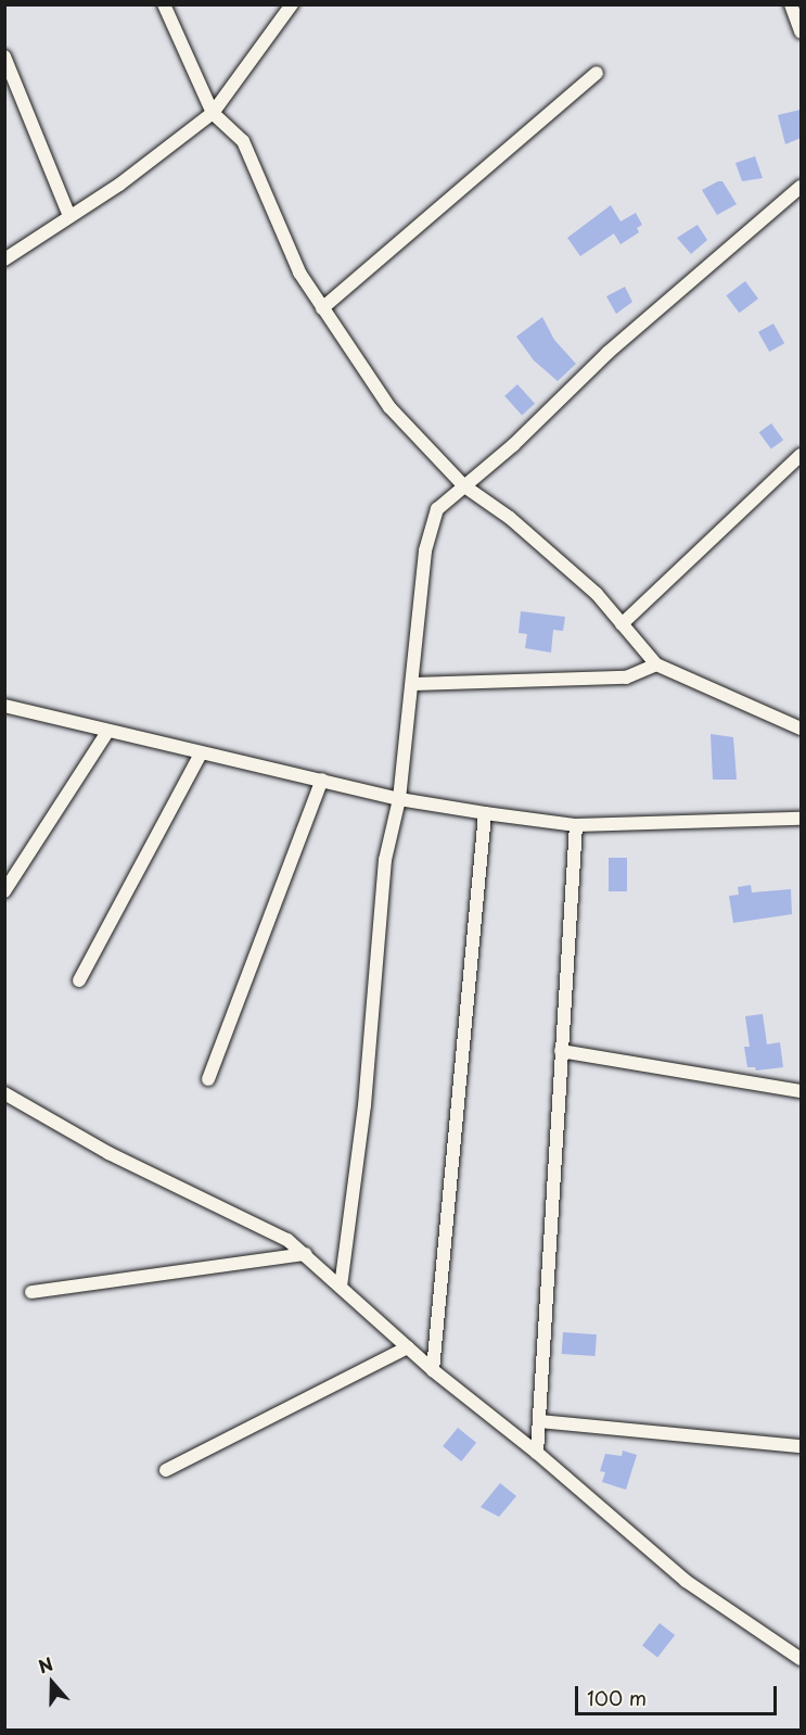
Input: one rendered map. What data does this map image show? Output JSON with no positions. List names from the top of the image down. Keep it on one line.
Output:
{"scale_bar":"100 m","north":"top"}
